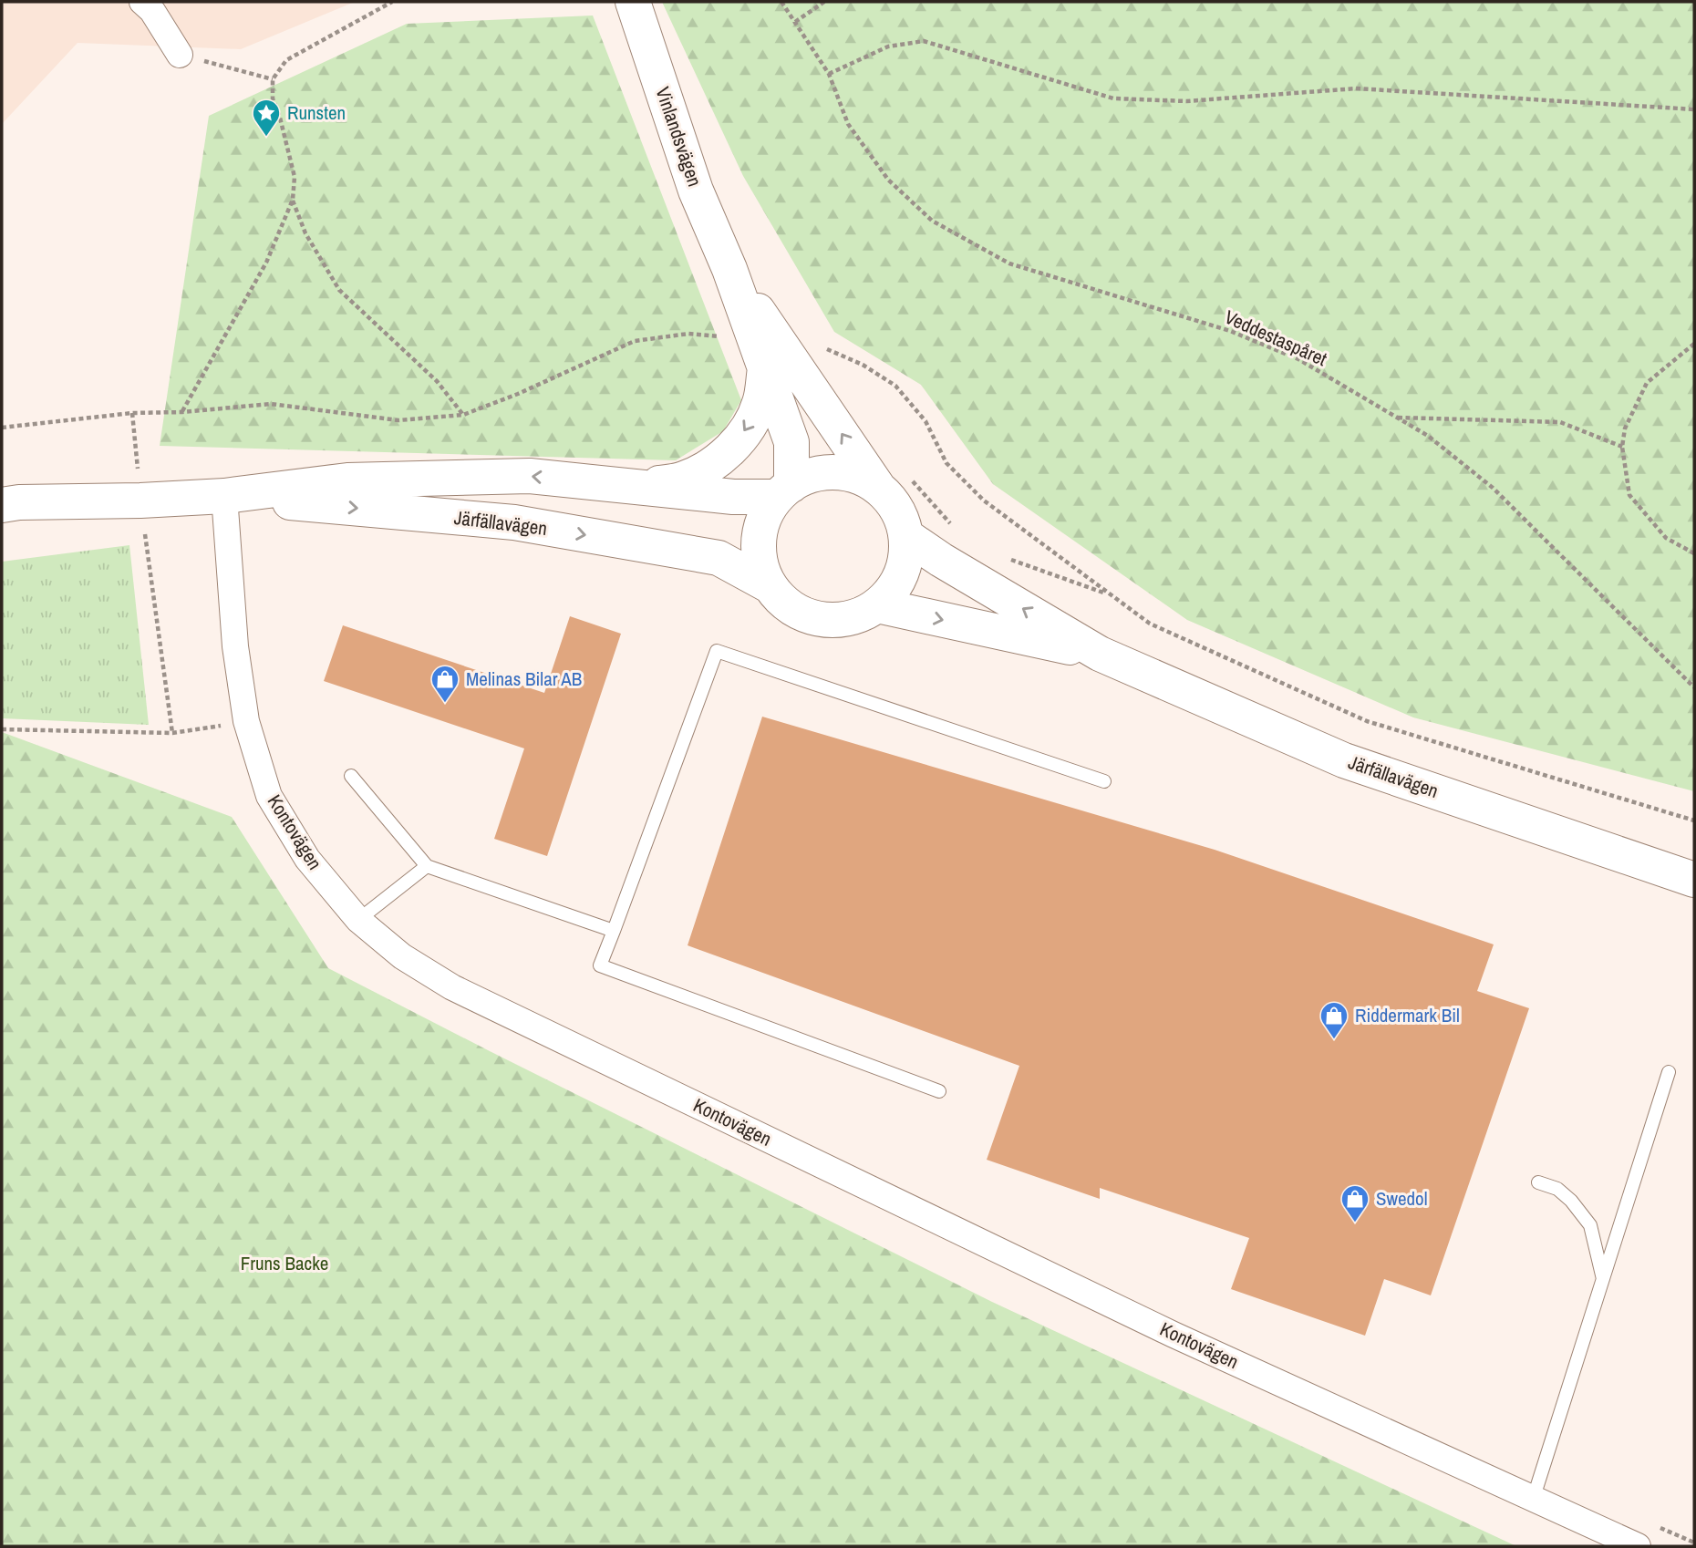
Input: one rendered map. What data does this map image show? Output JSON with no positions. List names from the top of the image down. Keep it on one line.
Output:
{"streets":{"street":["Vinlandsvägen","Järfällavägen","Kontovägen"],"path":["Veddestaspåret"]},"crossings":[["Vinlandsvägen","Järfällavägen"],["Järfällavägen","Kontovägen"]],"parks":["Fruns Backe"],"places":{"place":["Runsten"],"shop":["Melinas Bilar AB","Riddermark Bil","Swedol"]}}
